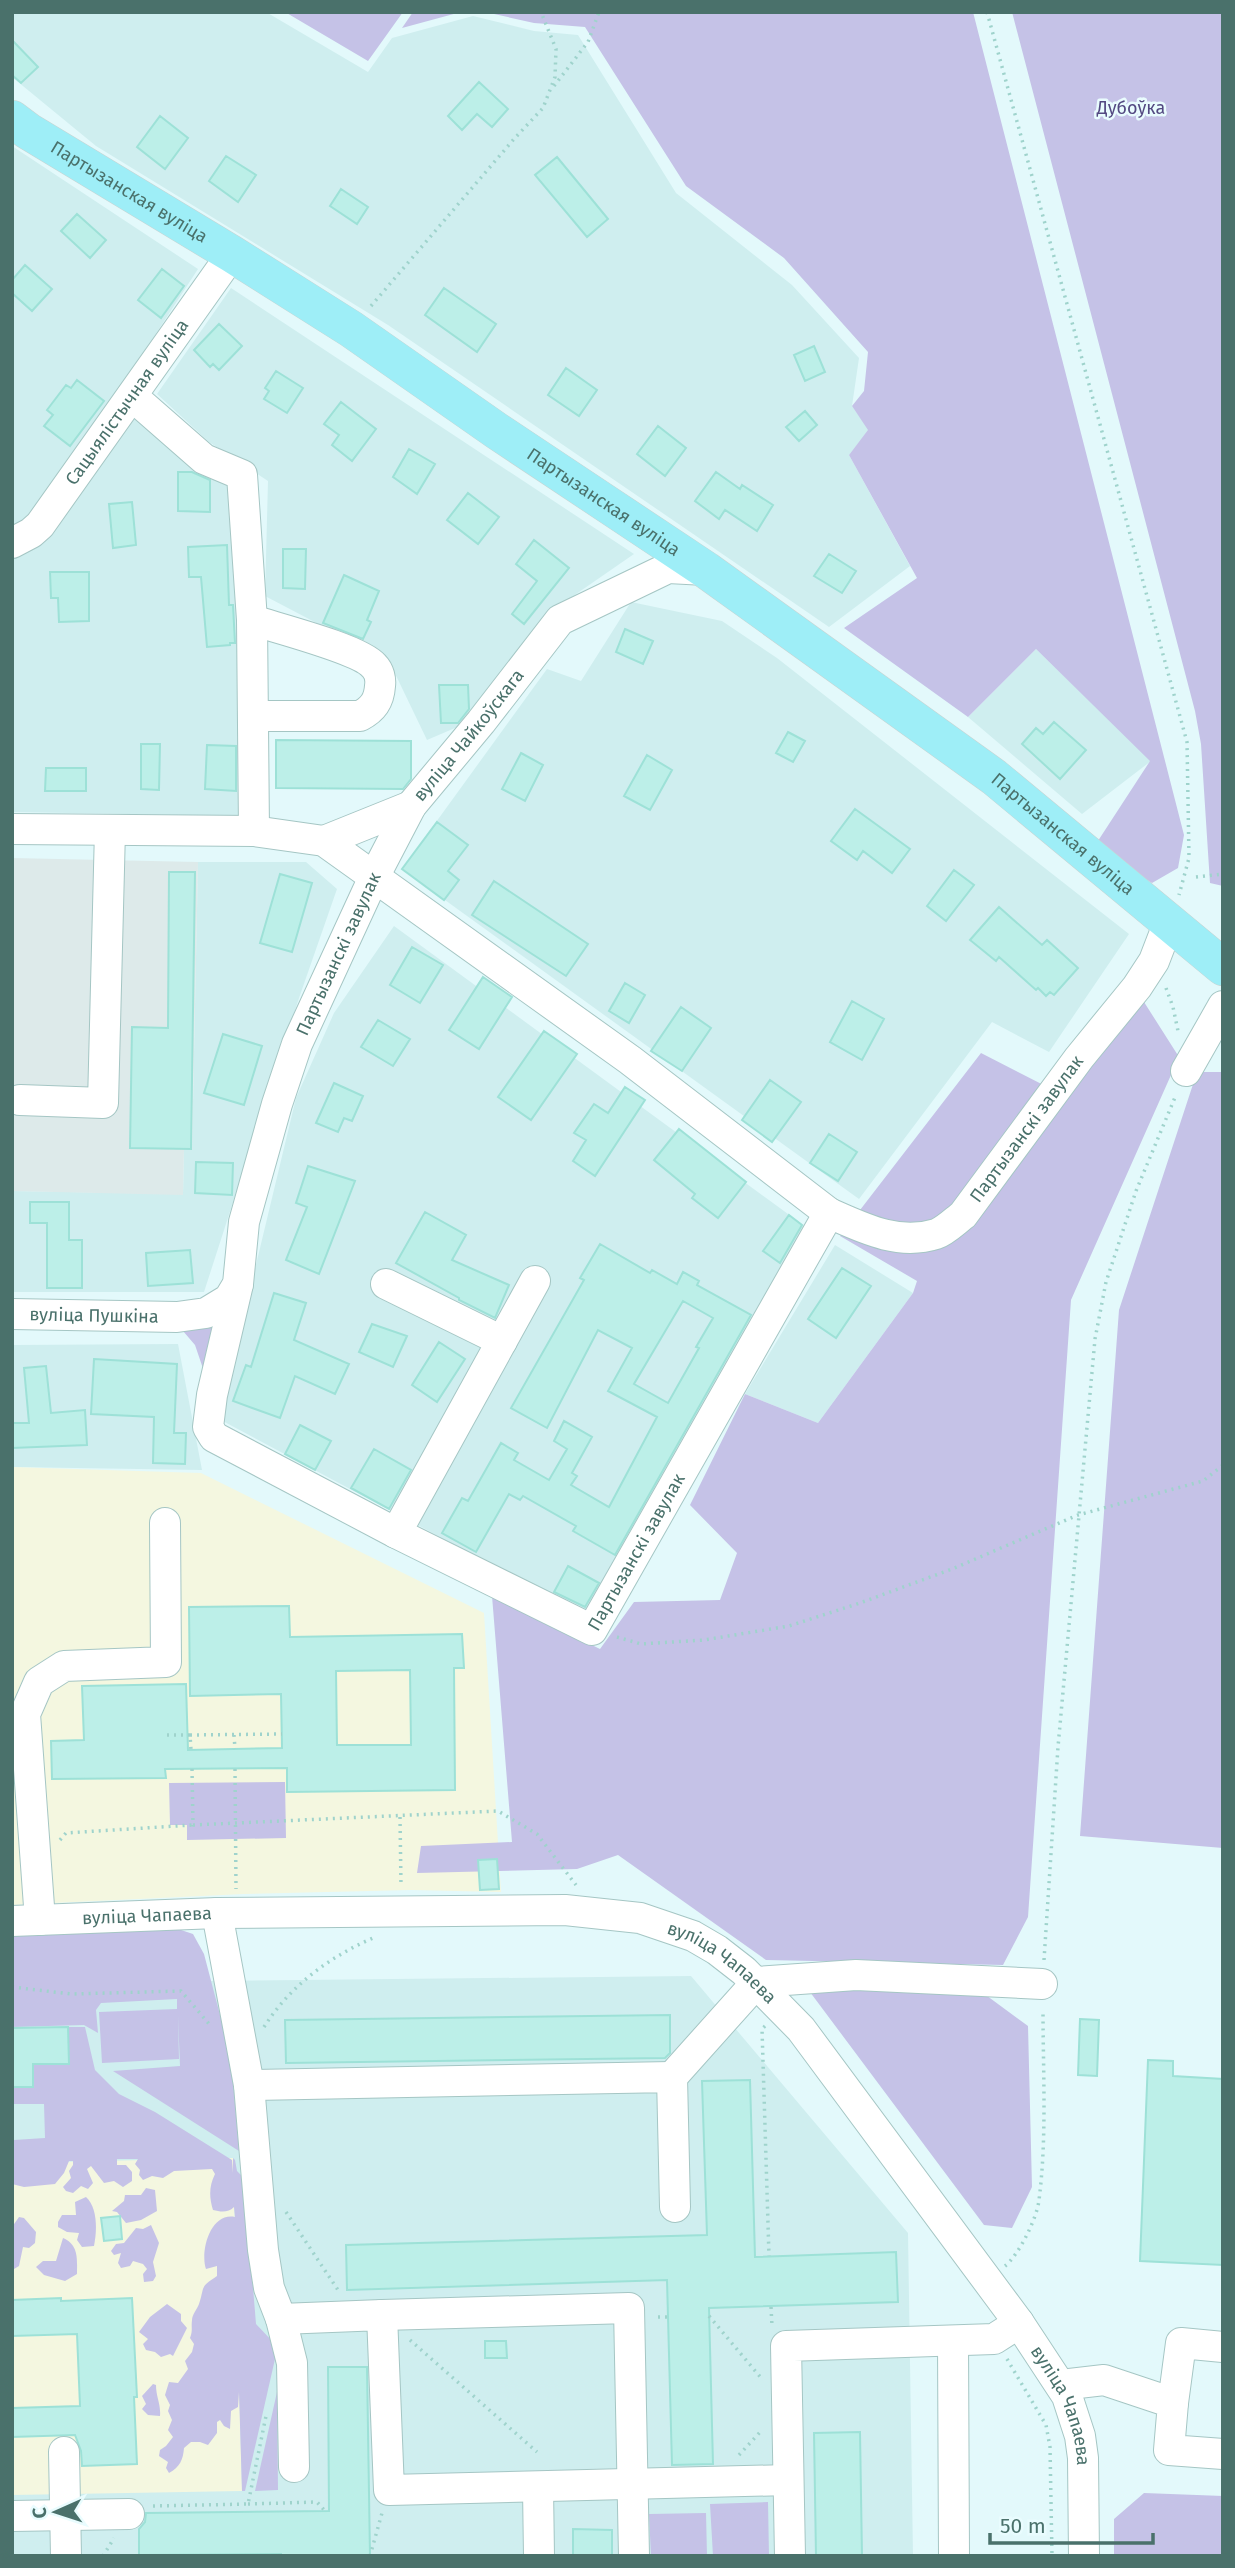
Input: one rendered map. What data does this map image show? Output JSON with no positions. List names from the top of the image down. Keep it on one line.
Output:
{"streets":{"main road":["Партызанская вуліца"],"street":["Сацыялістычная вуліца","вуліца Чайкоўскага","Партызанскі завулак","вуліца Пушкіна","вуліца Чапаева"]},"crossings":[["Партызанская вуліца","Сацыялістычная вуліца"],["Партызанская вуліца","вуліца Чайкоўскага"],["Партызанская вуліца","Партызанскі завулак"],["вуліца Чайкоўскага","Партызанскі завулак"]],"parks":["Дубоўка"],"scale_bar":"50 m","north":"left"}
